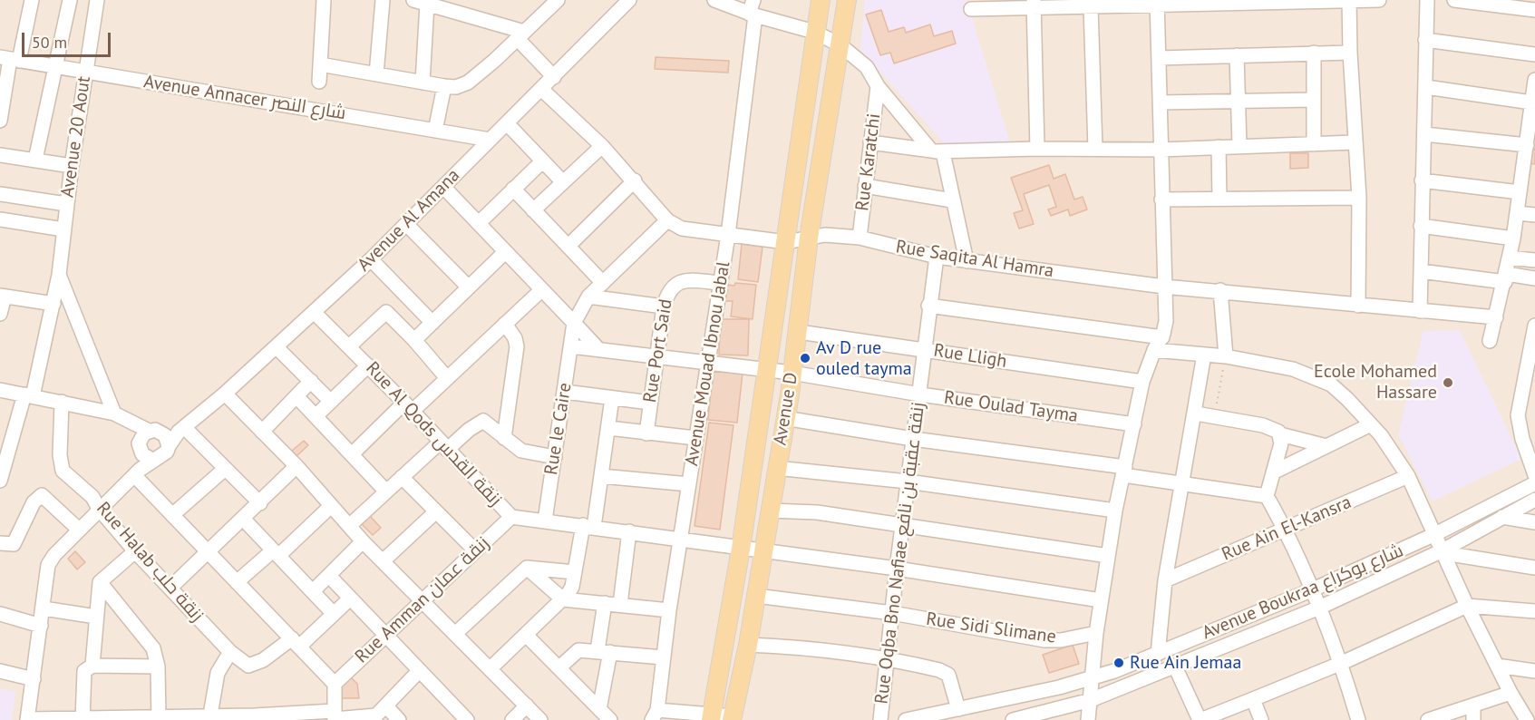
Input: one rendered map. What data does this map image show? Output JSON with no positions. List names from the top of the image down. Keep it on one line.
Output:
{"streets":{"main road":["Avenue D"],"street":["Avenue Annacer شارع النصر","Avenue 20 Aout","Rue Karatchi","Avenue Al Amana","Rue Saqita Al Hamra","Rue Port Said","Rue Lligh","Avenue Mouad Ibnou Jabal","Rue Oulad Tayma","Rue le Caire","Rue Al Qods زنقة القدس","Rue Ain El-Kansra","Rue Oqba Bno Nafiae زنقة عقبة بن نافع","Rue Halab زنقة حلب","Avenue Boukraa شارع بوكراع","Rue Amman زنقة عمان","Rue Sidi Slimane"]},"crossings":[["Avenue Annacer شارع النصر","Avenue 20 Aout"],["Avenue Annacer شارع النصر","Avenue Al Amana"],["Rue Karatchi","Rue Saqita Al Hamra"],["Avenue Al Amana","Rue Al Qods زنقة القدس"],["Avenue Al Amana","Rue Halab زنقة حلب"],["Rue Saqita Al Hamra","Avenue Mouad Ibnou Jabal"],["Rue Saqita Al Hamra","Avenue D"],["Rue Saqita Al Hamra","Rue Oqba Bno Nafiae زنقة عقبة بن نافع"],["Rue Port Said","Avenue Mouad Ibnou Jabal"],["Rue Port Said","Rue Oulad Tayma"],["Rue Lligh","Avenue D"],["Rue Lligh","Rue Oqba Bno Nafiae زنقة عقبة بن نافع"],["Avenue Mouad Ibnou Jabal","Rue Oulad Tayma"],["Avenue Mouad Ibnou Jabal","Rue Al Qods زنقة القدس"],["Rue Oulad Tayma","Avenue D"],["Rue Oulad Tayma","Rue le Caire"],["Rue Oulad Tayma","Rue Oqba Bno Nafiae زنقة عقبة بن نافع"],["Avenue D","Rue Al Qods زنقة القدس"],["Avenue D","Rue Sidi Slimane"],["Rue le Caire","Rue Al Qods زنقة القدس"],["Rue Al Qods زنقة القدس","Rue Oqba Bno Nafiae زنقة عقبة بن نافع"],["Rue Al Qods زنقة القدس","Rue Amman زنقة عمان"],["Rue Oqba Bno Nafiae زنقة عقبة بن نافع","Rue Sidi Slimane"]],"places":["Av D rue ouled tayma","Ecole Mohamed Hassare","Rue Ain Jemaa"],"scale_bar":"50 m"}
